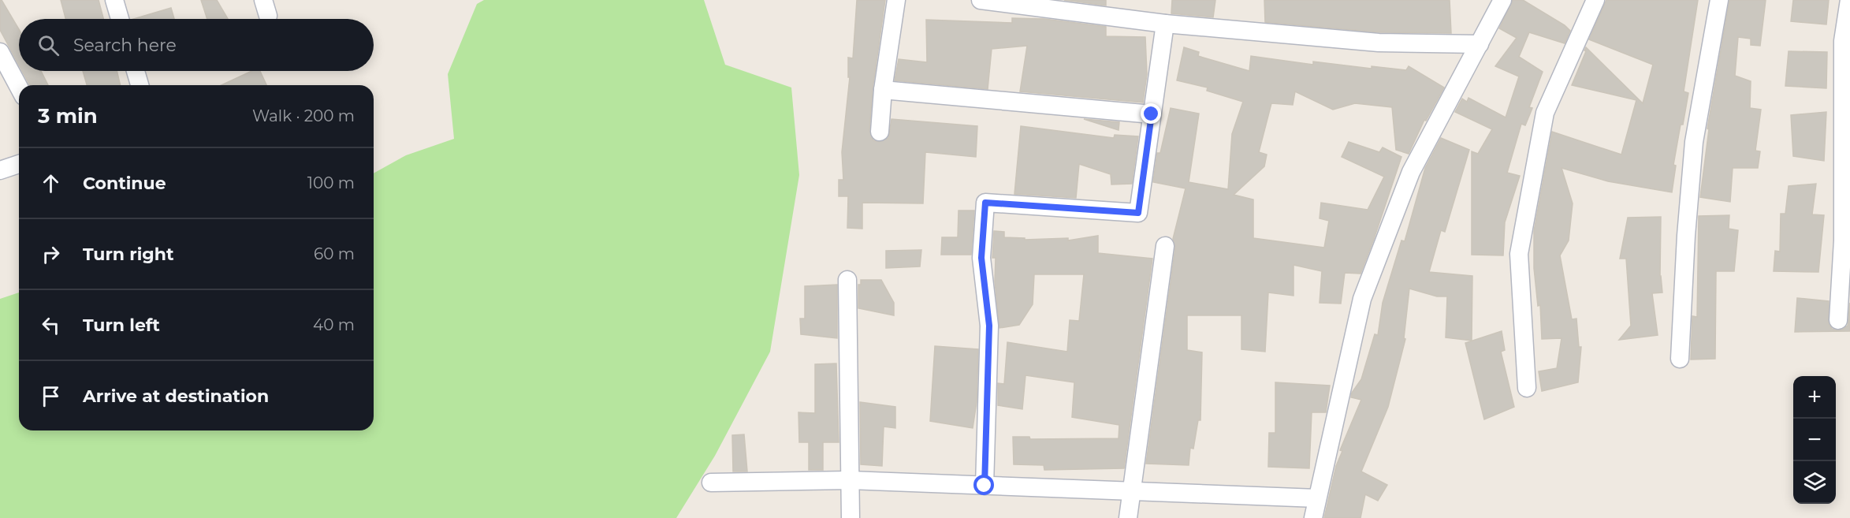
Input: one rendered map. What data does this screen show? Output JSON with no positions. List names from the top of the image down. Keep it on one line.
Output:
{"page":{"search":"Search here","heading":["3 min","Walk · 200 m"],"list":[["Continue","100 m"],["Turn right","60 m"],["Turn left","40 m"],"Arrive at destination"],"map_buttons":["+","−"]}}
